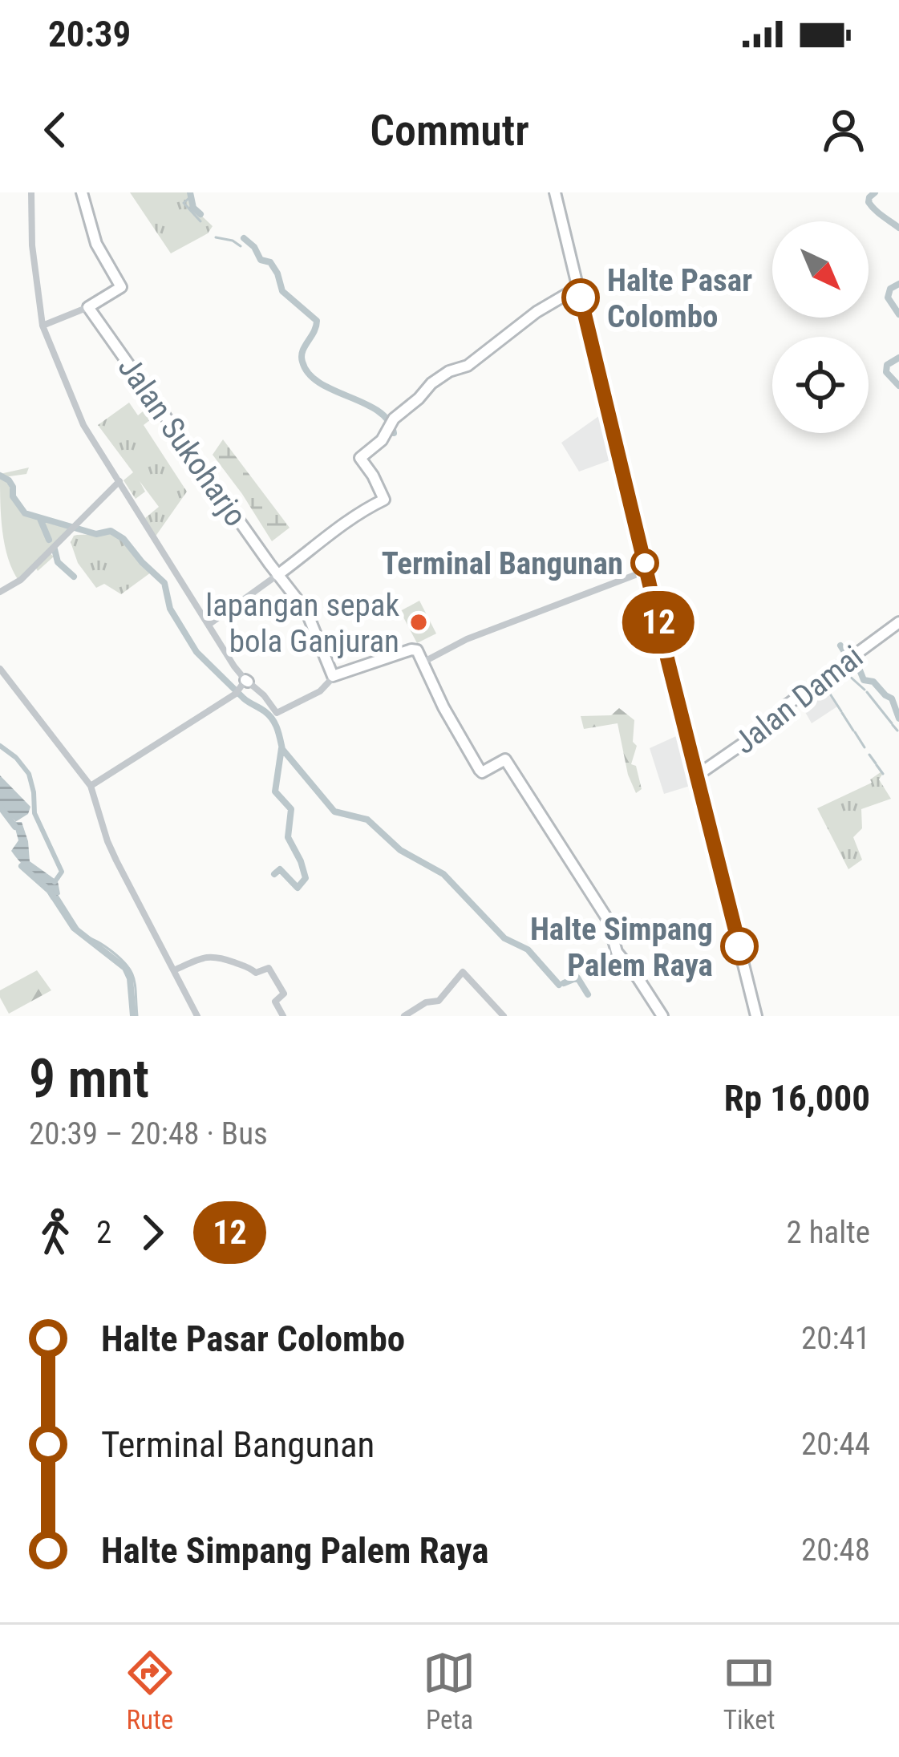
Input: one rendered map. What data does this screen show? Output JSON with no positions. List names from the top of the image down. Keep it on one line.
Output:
{"streets":{"main road":["Jalan Sukoharjo","Jalan Damai"]},"places":["Halte Pasar Colombo","Terminal Bangunan","lapangan sepak bola Ganjuran","Halte Simpang Palem Raya"],"lines":["bus line 12"],"north":"bottom right","page":{"status":"20:39","header":"Commutr","on_map":"12","heading":["9 mnt","20:39 – 20:48 · Bus","Rp 16,000"],"legs":["2","12","2 halte"],"list":[{"name":"Halte Pasar Colombo","value":"20:41"},{"name":"Terminal Bangunan","value":"20:44"},{"name":"Halte Simpang Palem Raya","value":"20:48"}],"tabs":["Rute","Peta","Tiket"]}}
